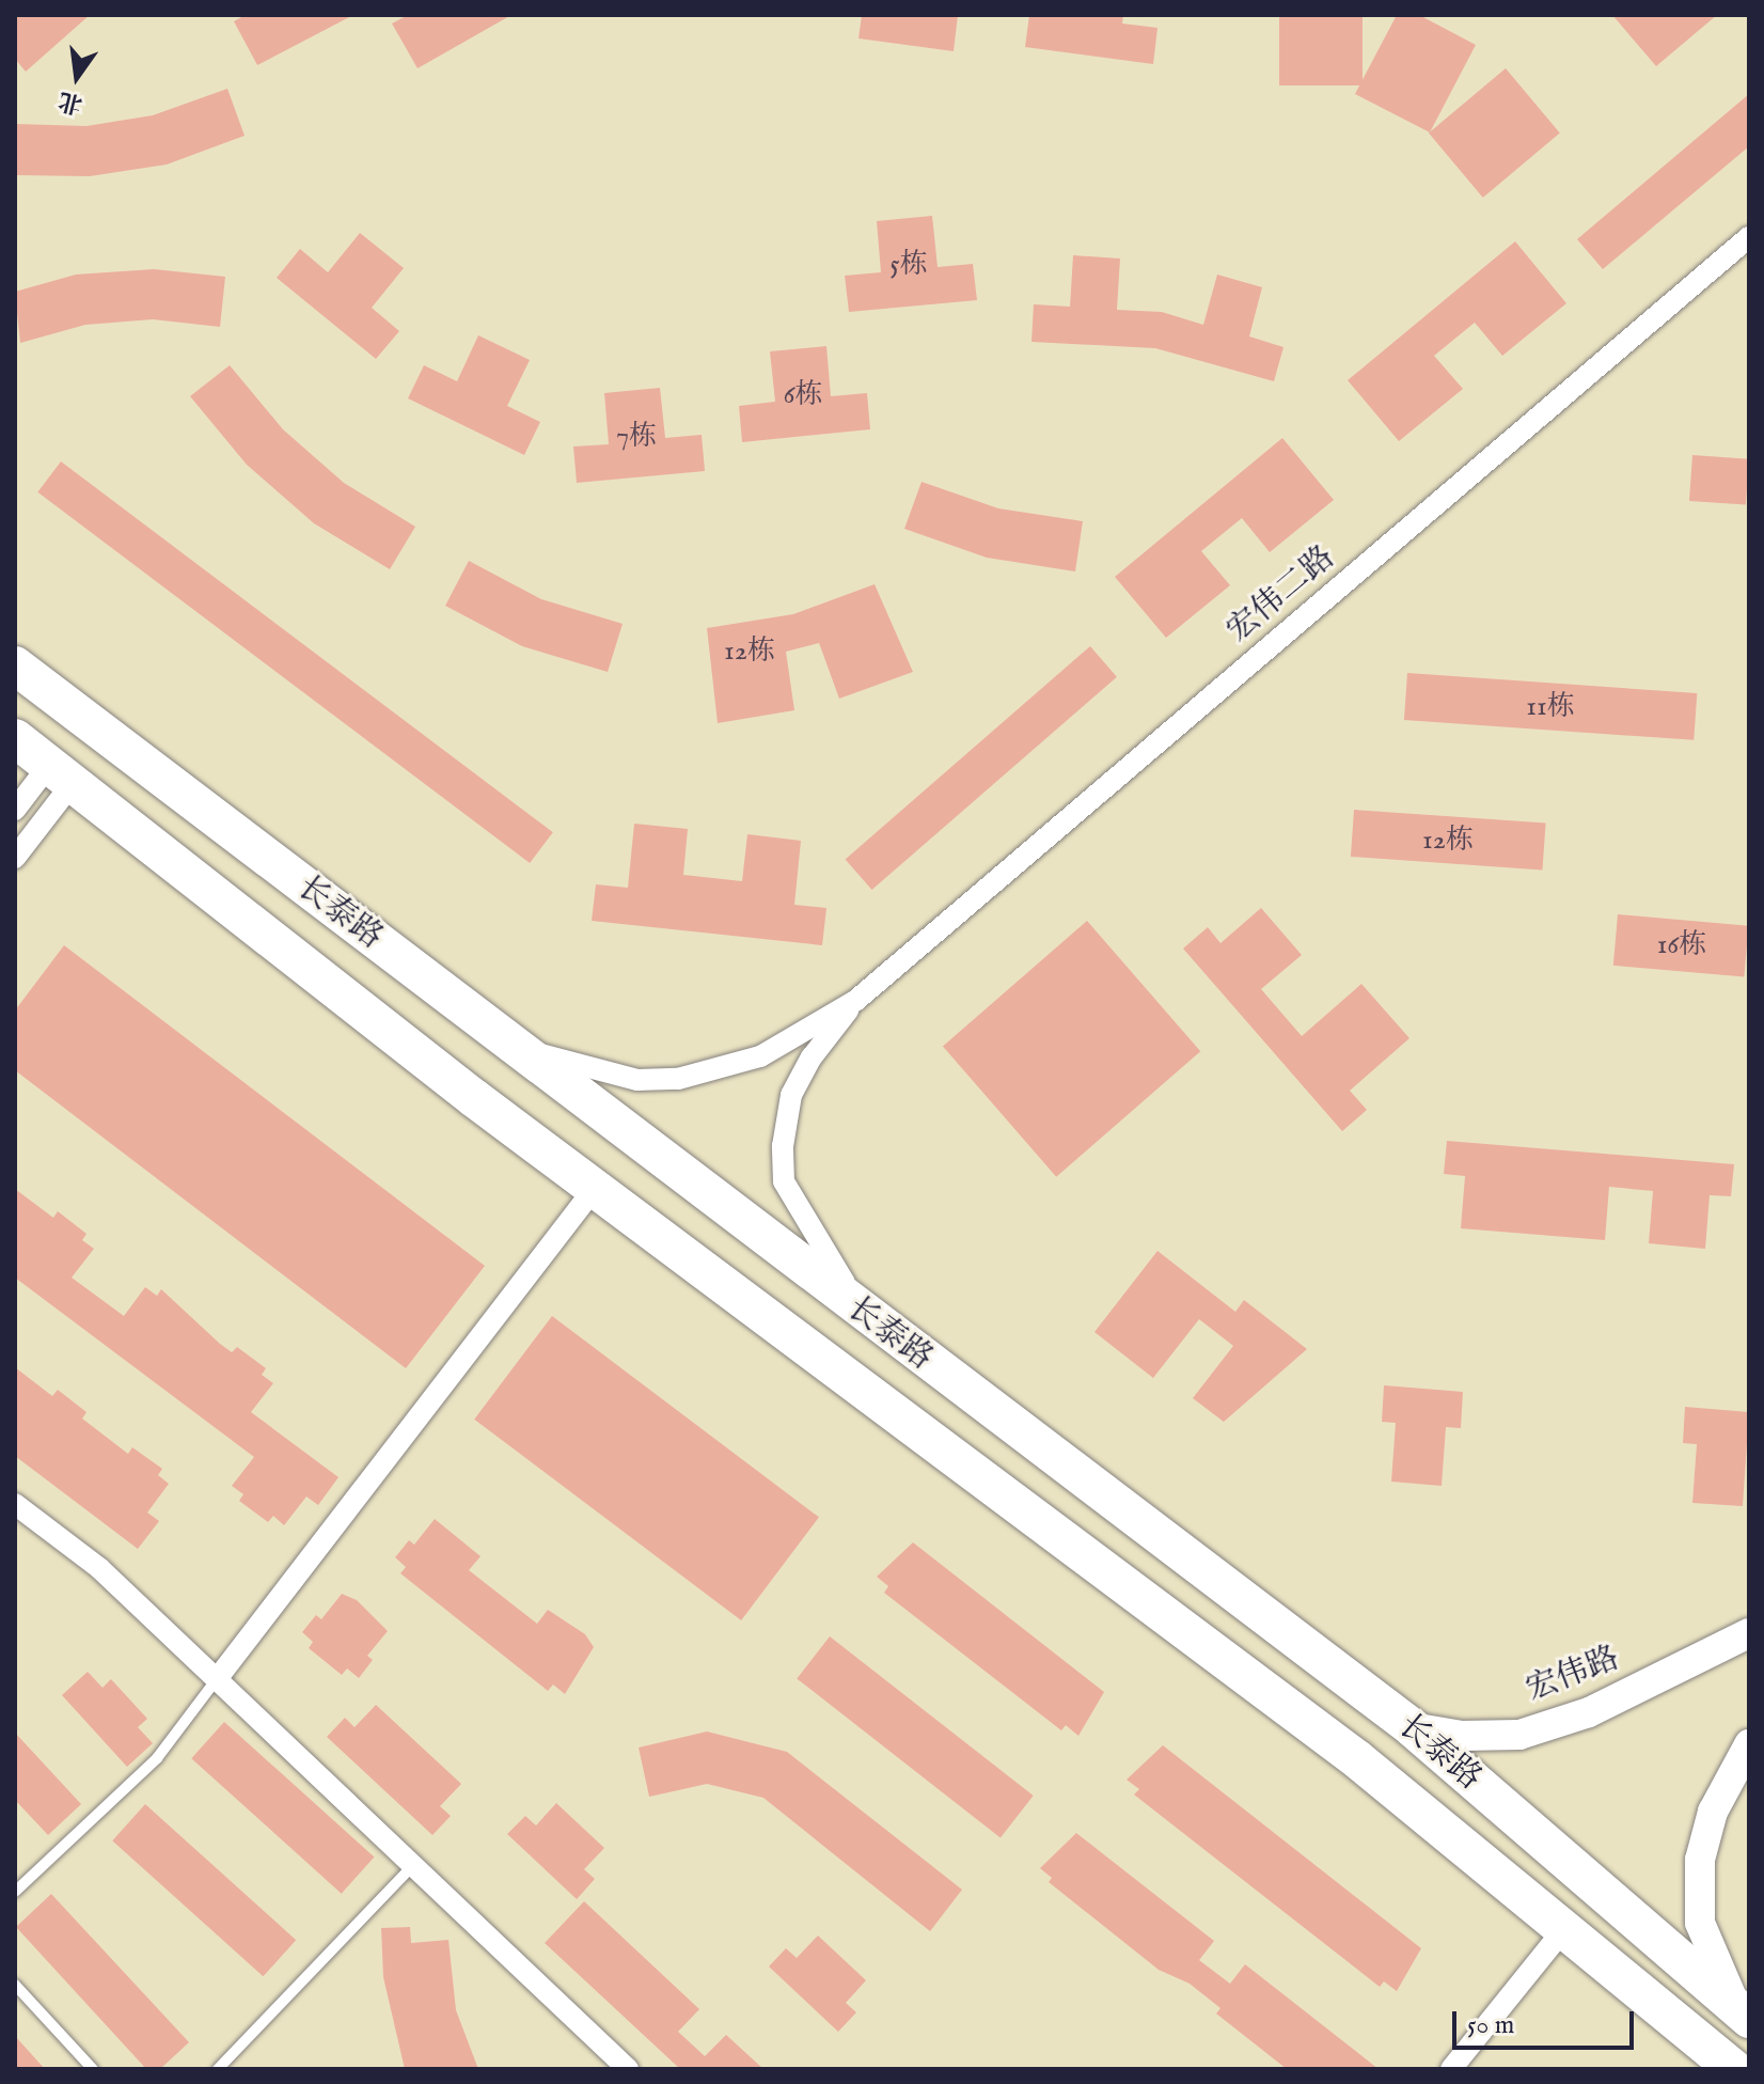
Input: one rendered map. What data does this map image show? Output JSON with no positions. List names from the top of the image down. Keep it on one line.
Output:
{"streets":{"highway":["长泰路"],"street":["宏伟二路","宏伟路"]},"crossings":[["长泰路","宏伟路"]],"house_numbers":["5栋","6栋","7栋","12栋","11栋","12栋","16栋"],"scale_bar":"50 m","north":"bottom"}
